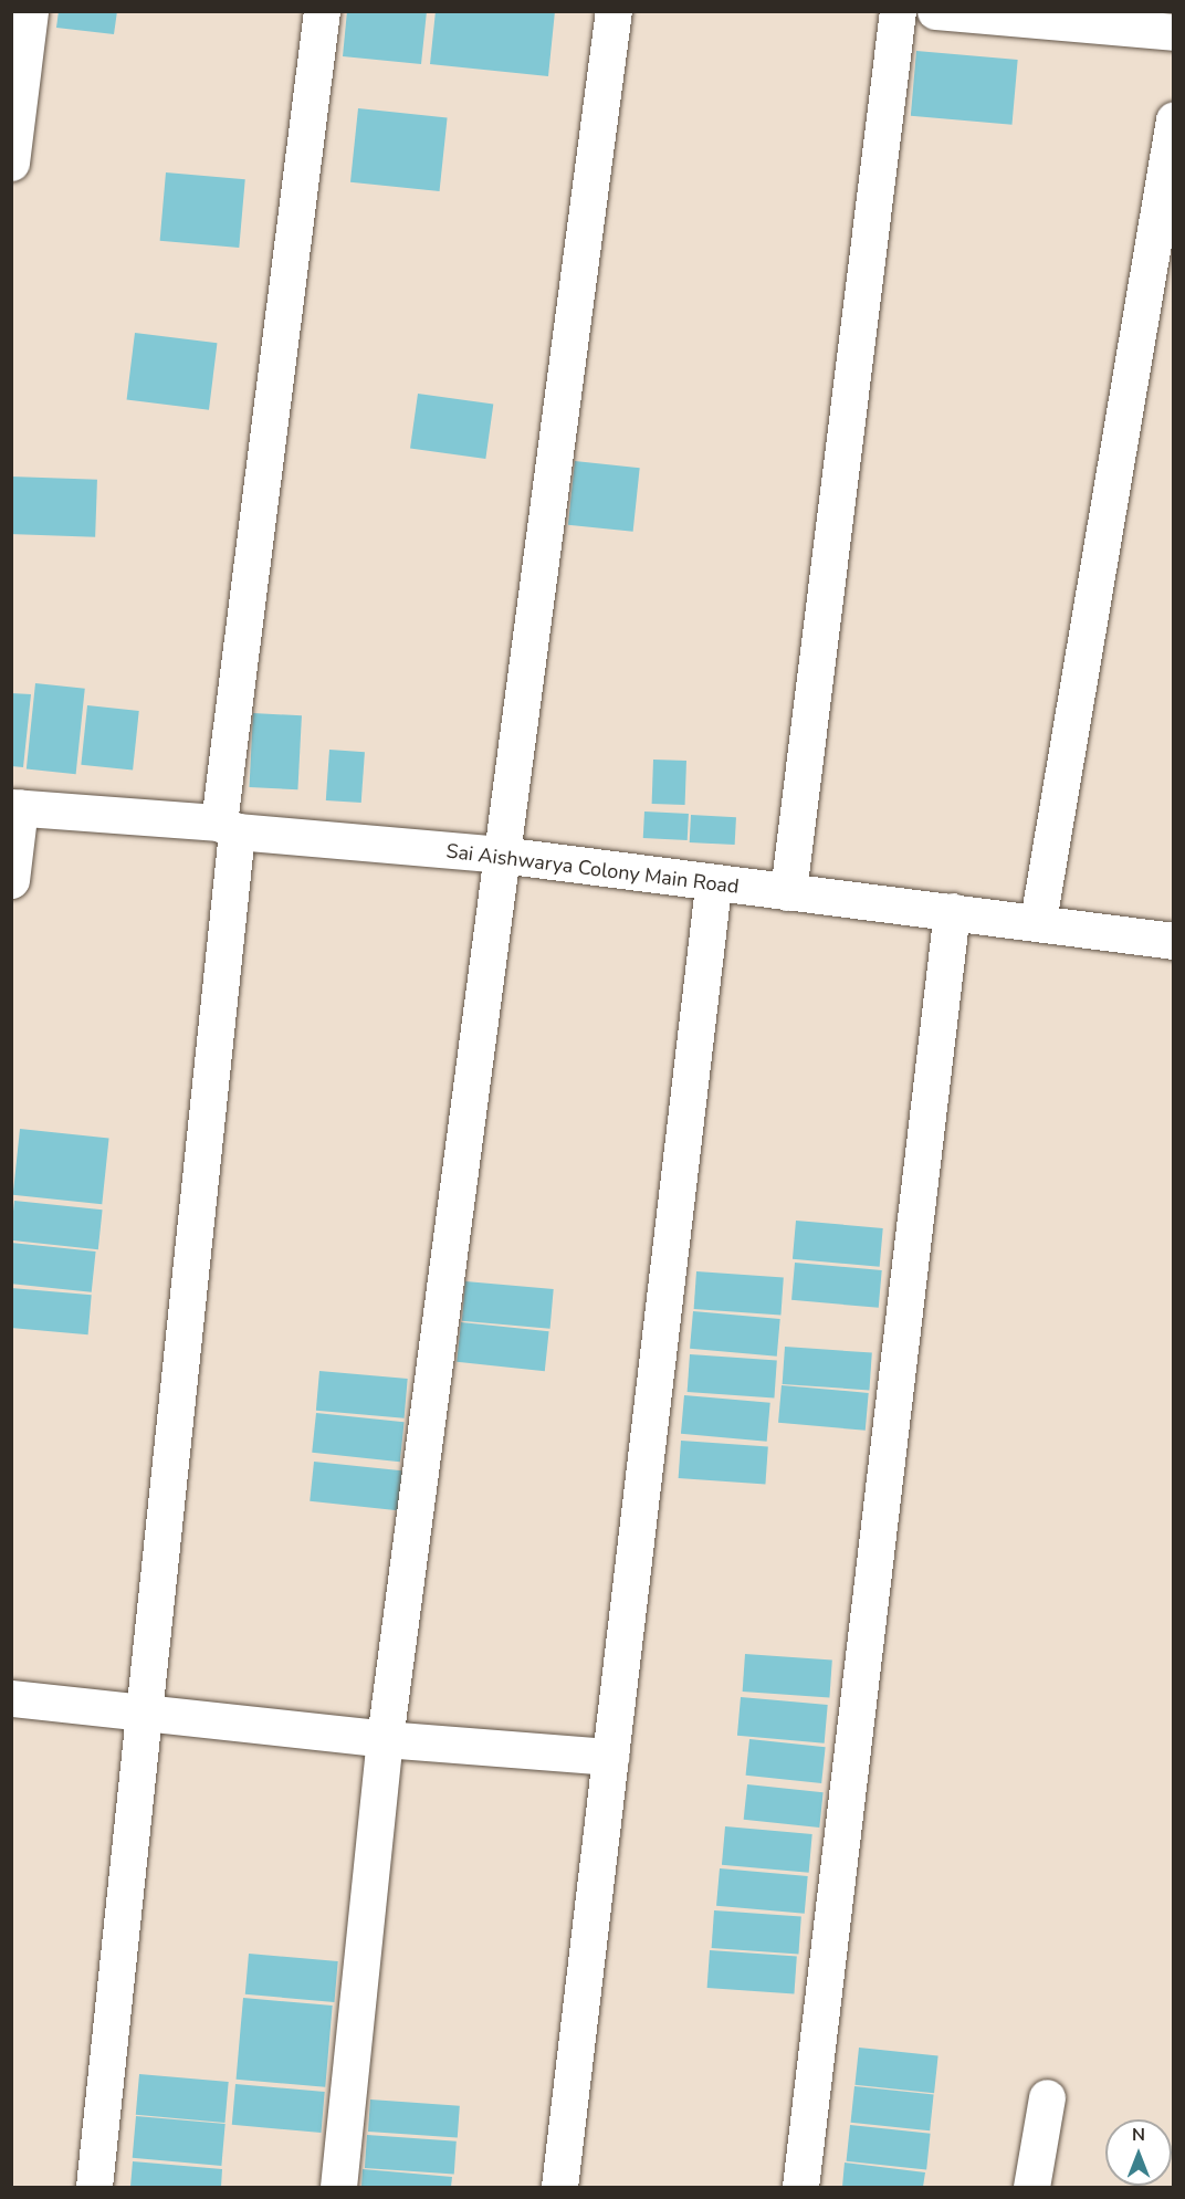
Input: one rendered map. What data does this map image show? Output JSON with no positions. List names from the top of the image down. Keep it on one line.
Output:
{"streets":{"street":["Sai Aishwarya Colony Main Road"]},"north":"top"}
